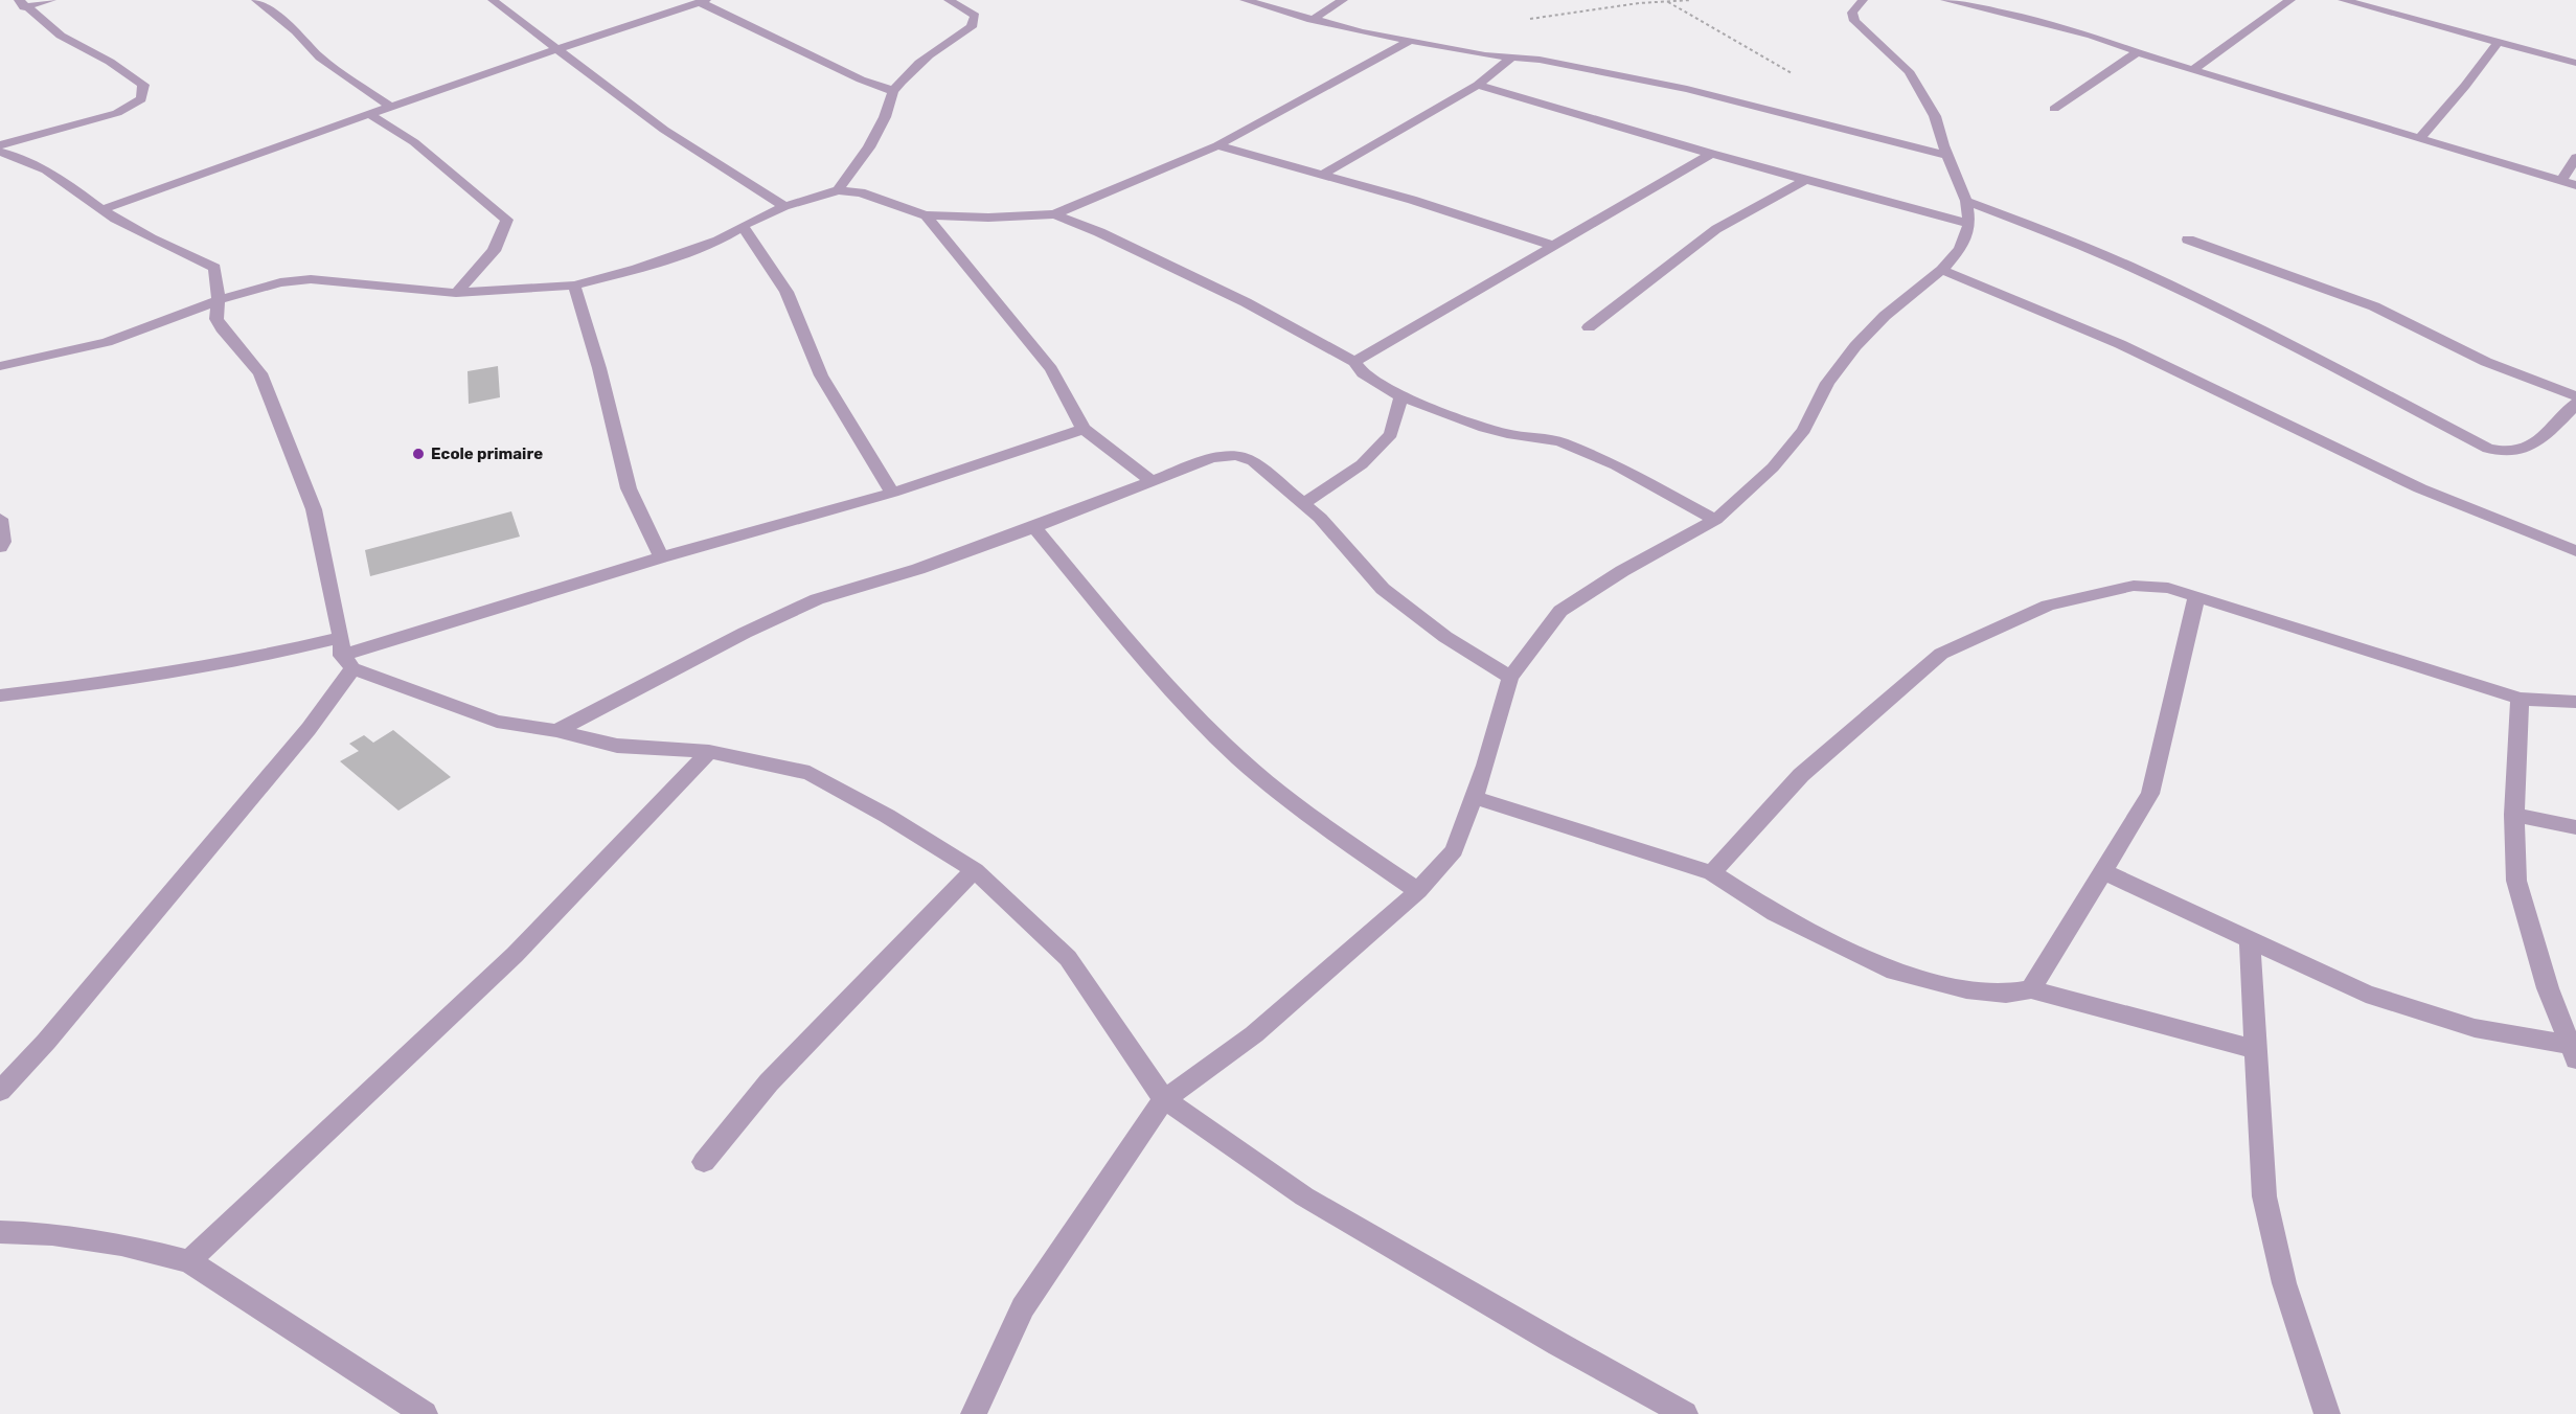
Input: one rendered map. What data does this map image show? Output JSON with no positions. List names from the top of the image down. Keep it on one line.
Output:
{"places":["Ecole primaire"]}
